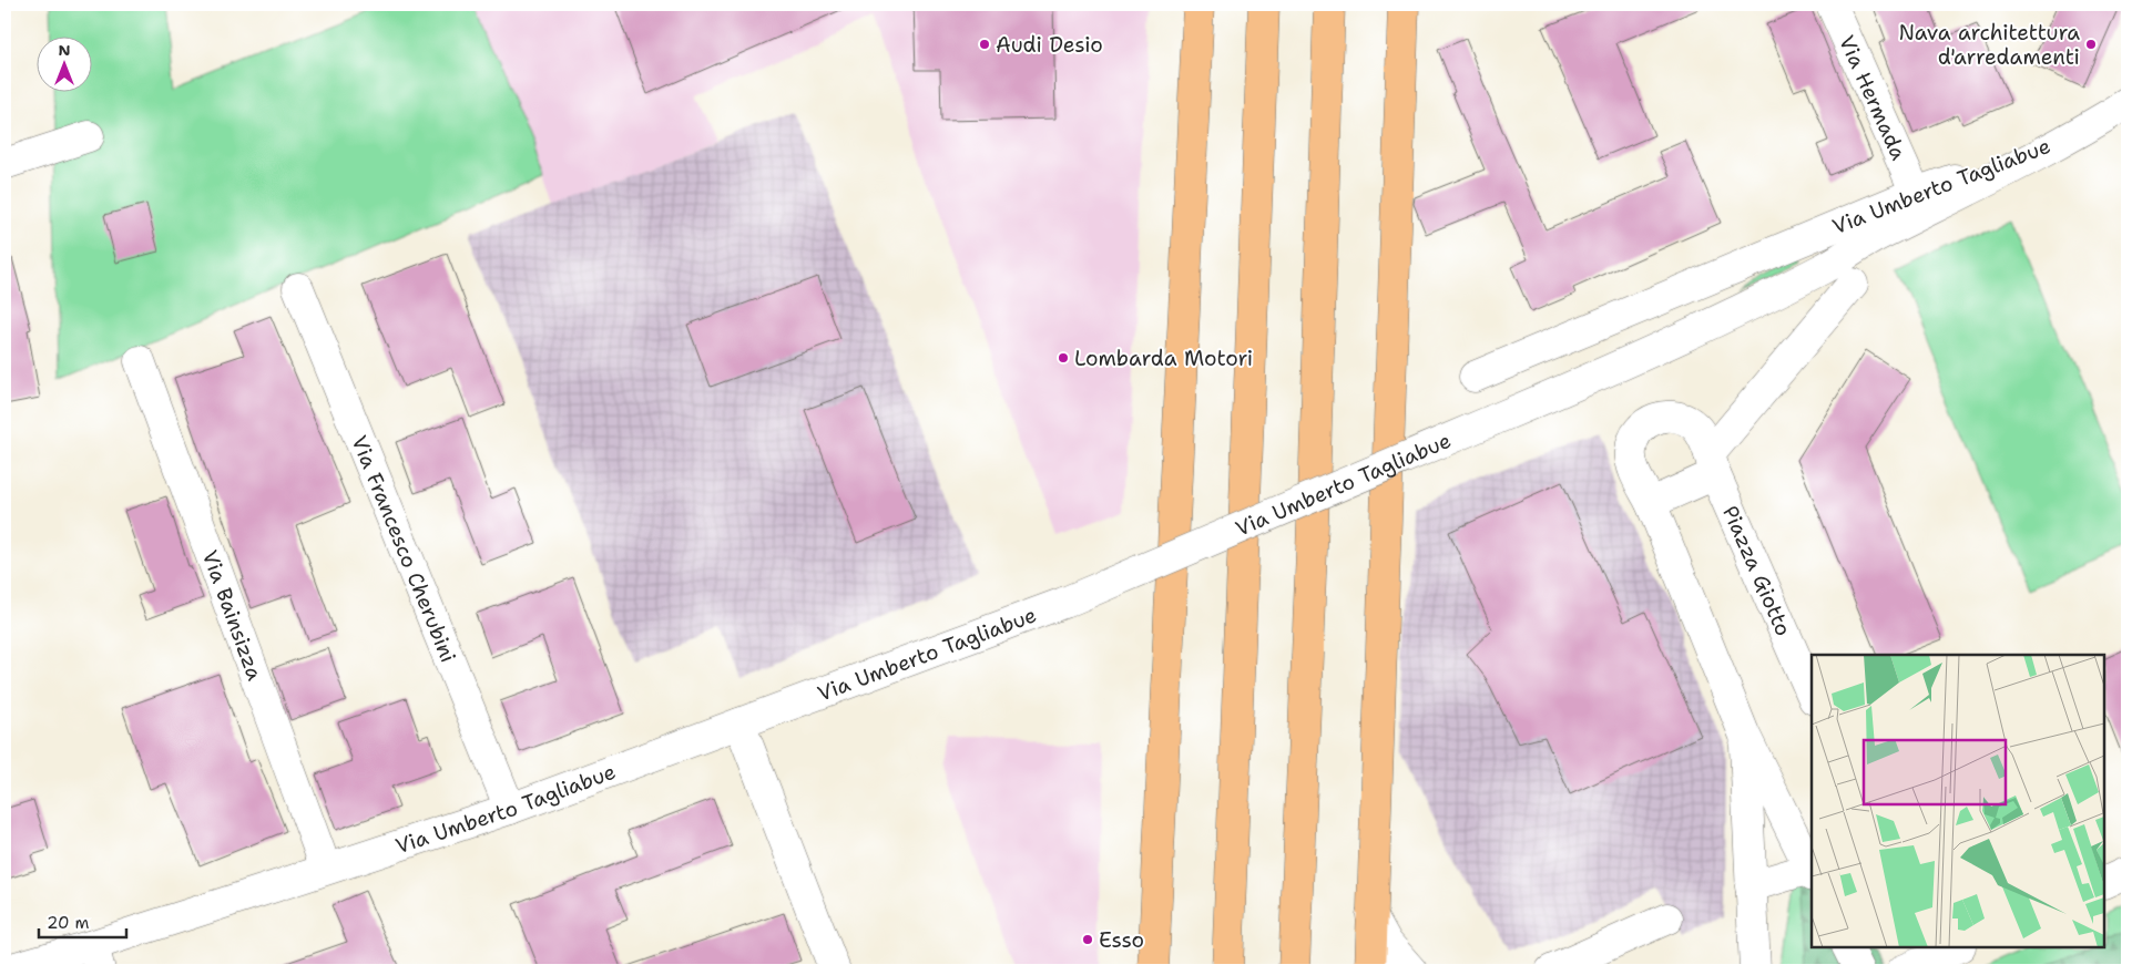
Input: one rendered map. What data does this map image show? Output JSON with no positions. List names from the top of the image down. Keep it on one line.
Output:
{"streets":{"street":["Via Hermada","Via Umberto Tagliabue","Via Francesco Cherubini","Piazza Giotto","Via Bainsizza"]},"crossings":[["Via Hermada","Via Umberto Tagliabue"],["Via Umberto Tagliabue","Via Francesco Cherubini"],["Via Umberto Tagliabue","Via Bainsizza"]],"places":["Audi Desio","Nava architettura d'arredamenti","Lombarda Motori","Esso"],"scale_bar":"20 m","north":"top"}
